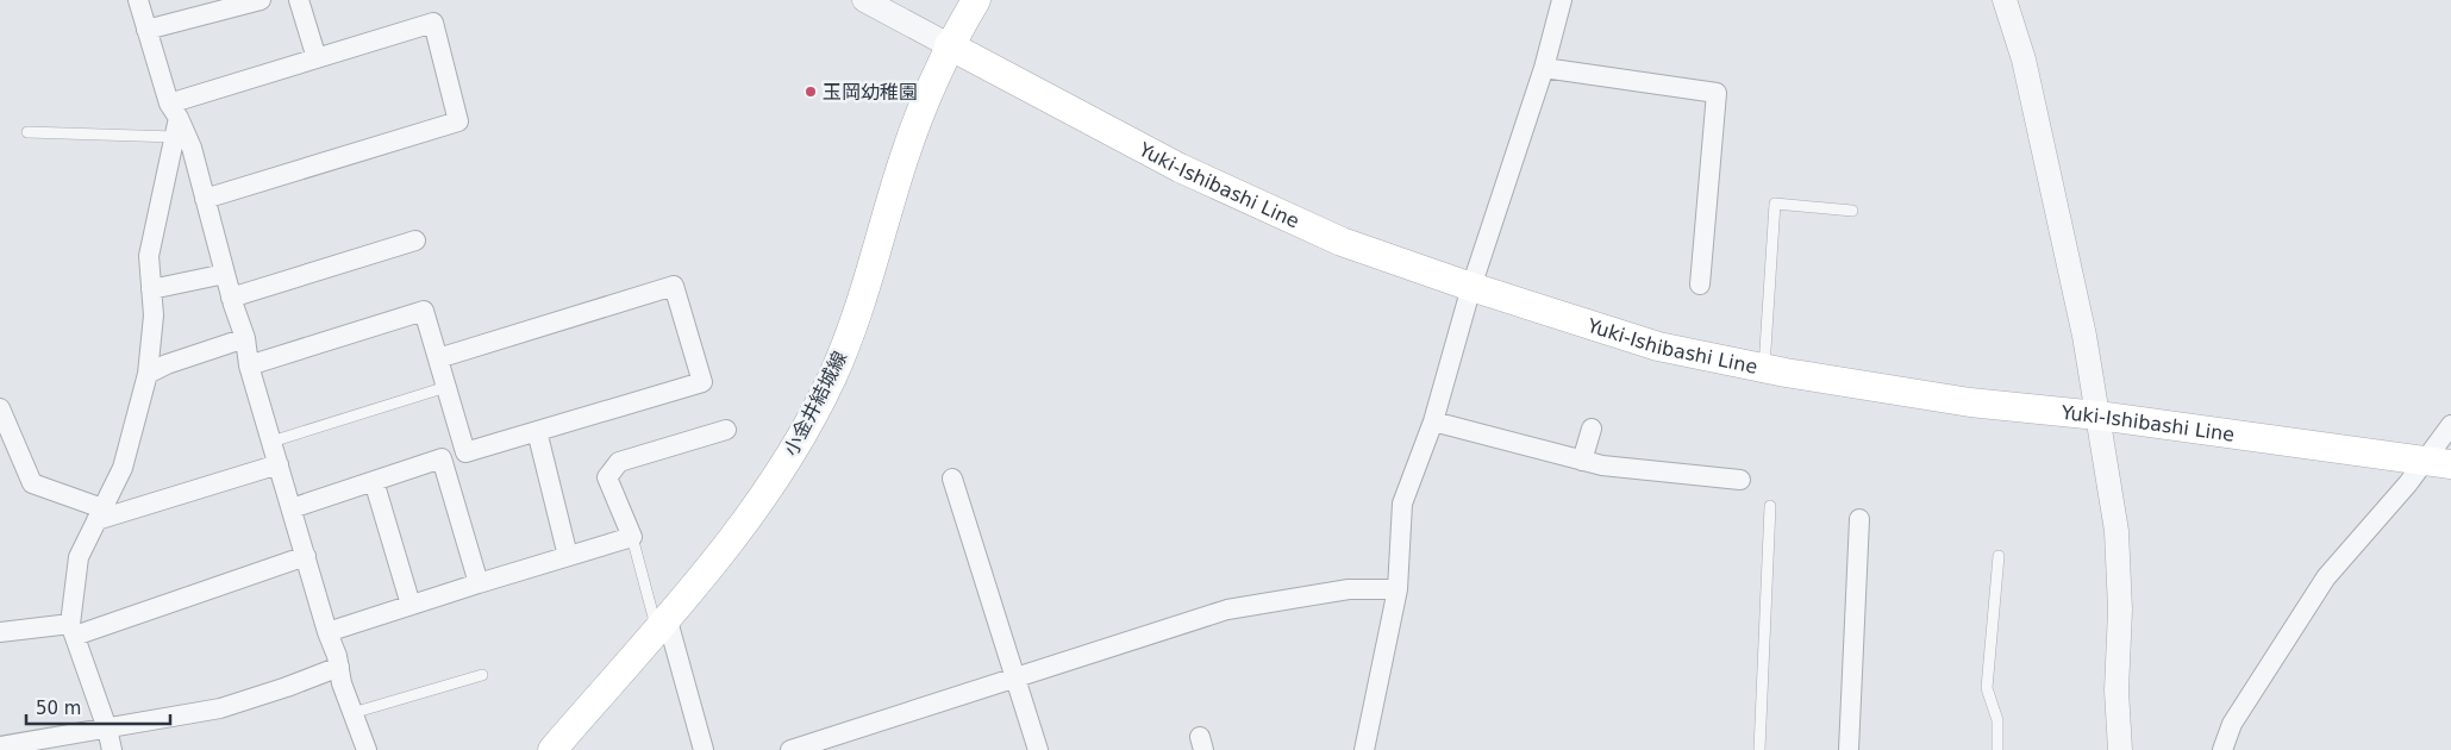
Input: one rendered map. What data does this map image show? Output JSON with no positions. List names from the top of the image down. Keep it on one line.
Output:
{"streets":{"main road":["Yuki-Ishibashi Line","小金井結城線"]},"crossings":[["Yuki-Ishibashi Line","小金井結城線"]],"places":["玉岡幼稚園"],"scale_bar":"50 m"}
